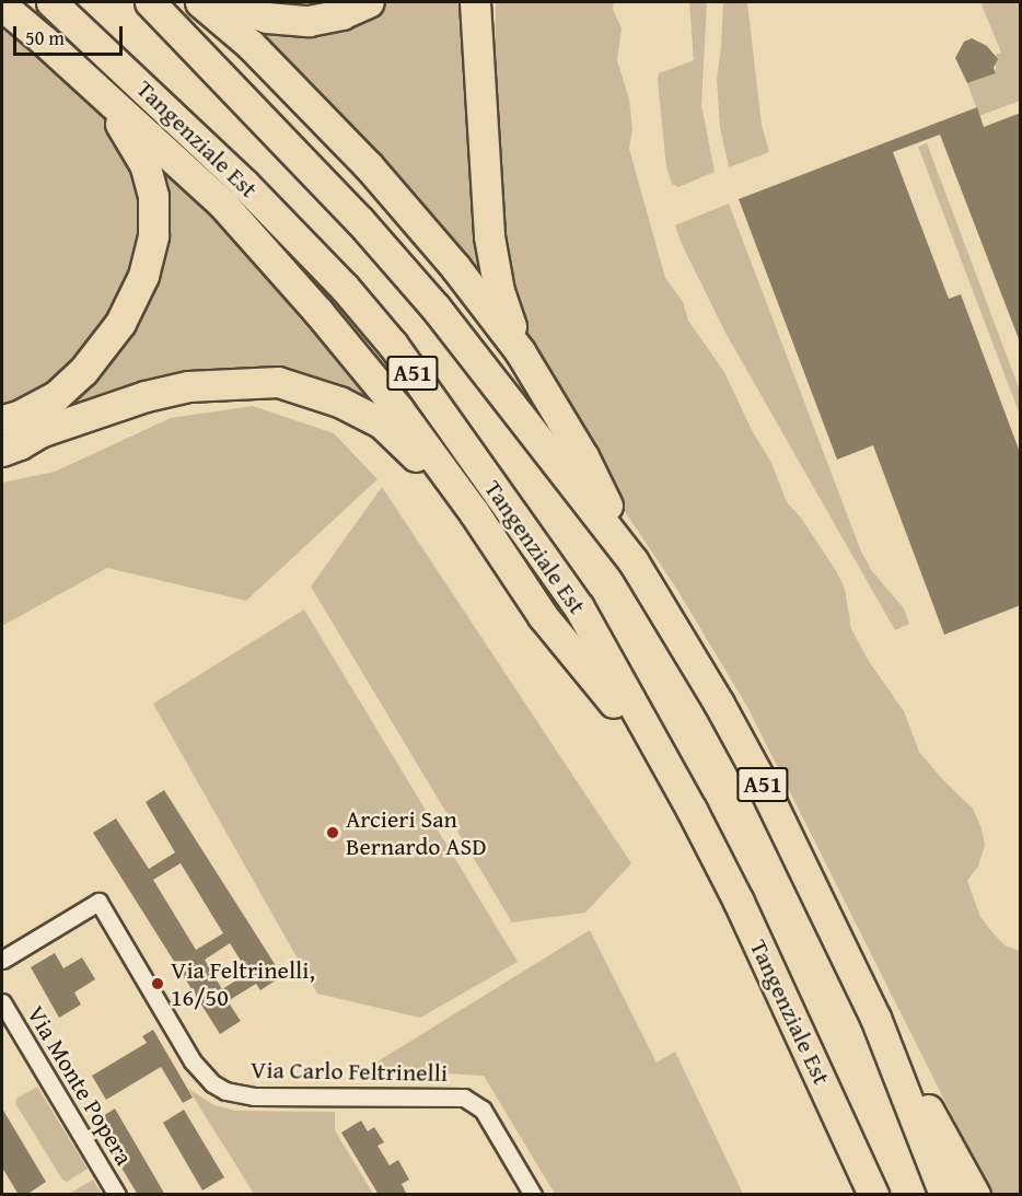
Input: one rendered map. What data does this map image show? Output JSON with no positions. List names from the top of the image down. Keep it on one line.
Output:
{"streets":{"highway":["Tangenziale Est","A51"],"street":["Via Carlo Feltrinelli","Via Monte Popera"]},"places":["Arcieri San Bernardo ASD","Via Feltrinelli, 16/50"],"scale_bar":"50 m"}
